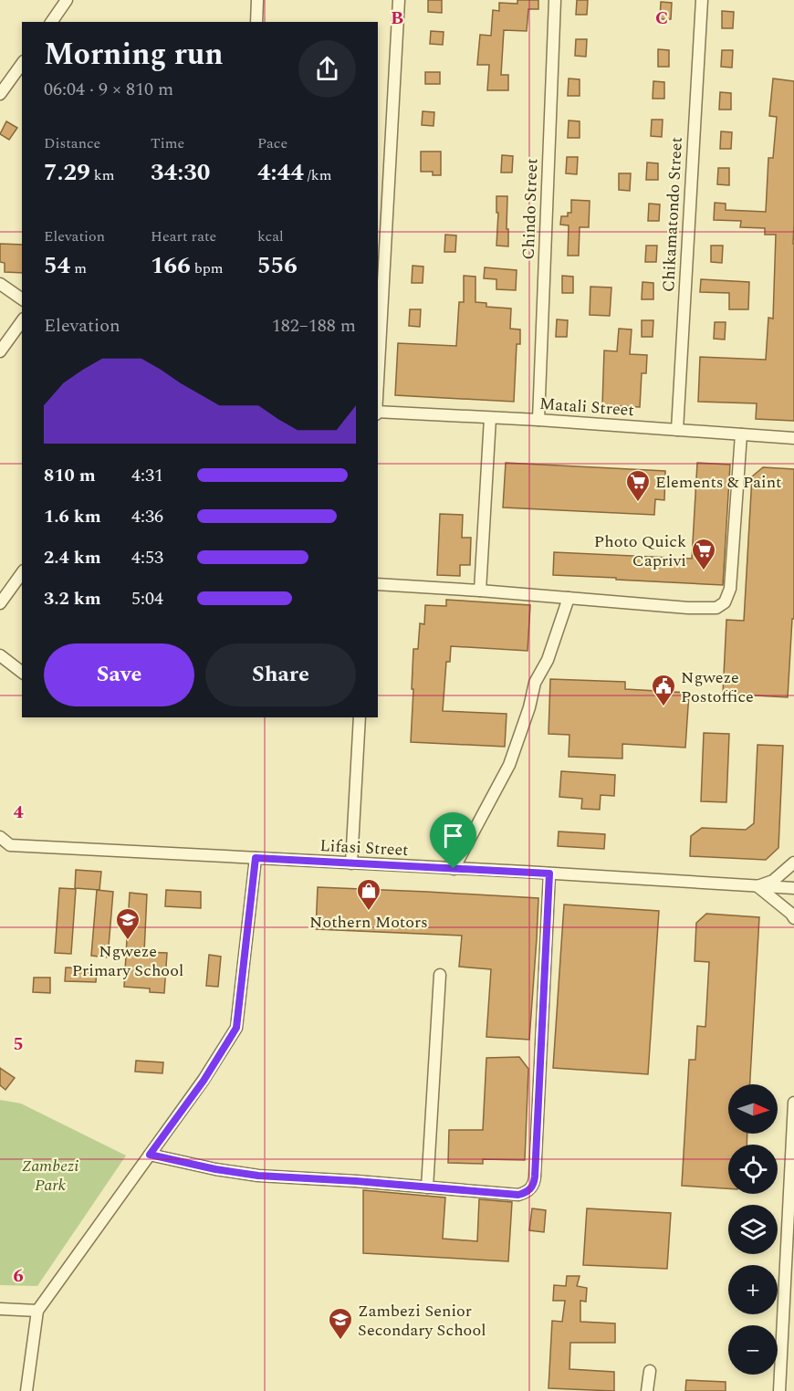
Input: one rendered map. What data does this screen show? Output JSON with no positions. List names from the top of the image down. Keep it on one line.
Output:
{"streets":{"street":["Chindo Street","Chikamatondo Street","Matali Street","Lifasi Street"]},"crossings":[["Chindo Street","Matali Street"],["Chikamatondo Street","Matali Street"]],"parks":["Zambezi Park"],"places":{"supermarket":["Elements & Paint","Photo Quick Caprivi"],"public building":["Ngweze Postoffice"],"shop":["Nothern Motors"],"school or university":["Ngweze Primary School","Zambezi Senior Secondary School"]},"north":"right","page":{"heading":["Morning run","06:04 · 9 × 810 m"],"stats":[["Distance","7.29 km"],["Time","34:30"],["Pace","4:44 /km"],["Elevation","54 m"],["Heart rate","166 bpm"],["kcal","556"]],"chart":["Elevation","182–188 m"],"list":[{"name":"810 m","note":"4:31"},{"name":"1.6 km","note":"4:36"},{"name":"2.4 km","note":"4:53"},{"name":"3.2 km","note":"5:04"}],"buttons":["Save","Share"],"map_buttons":["+","−"]},"grid":{"columns":["B","C"],"rows":["4","5","6"]}}
